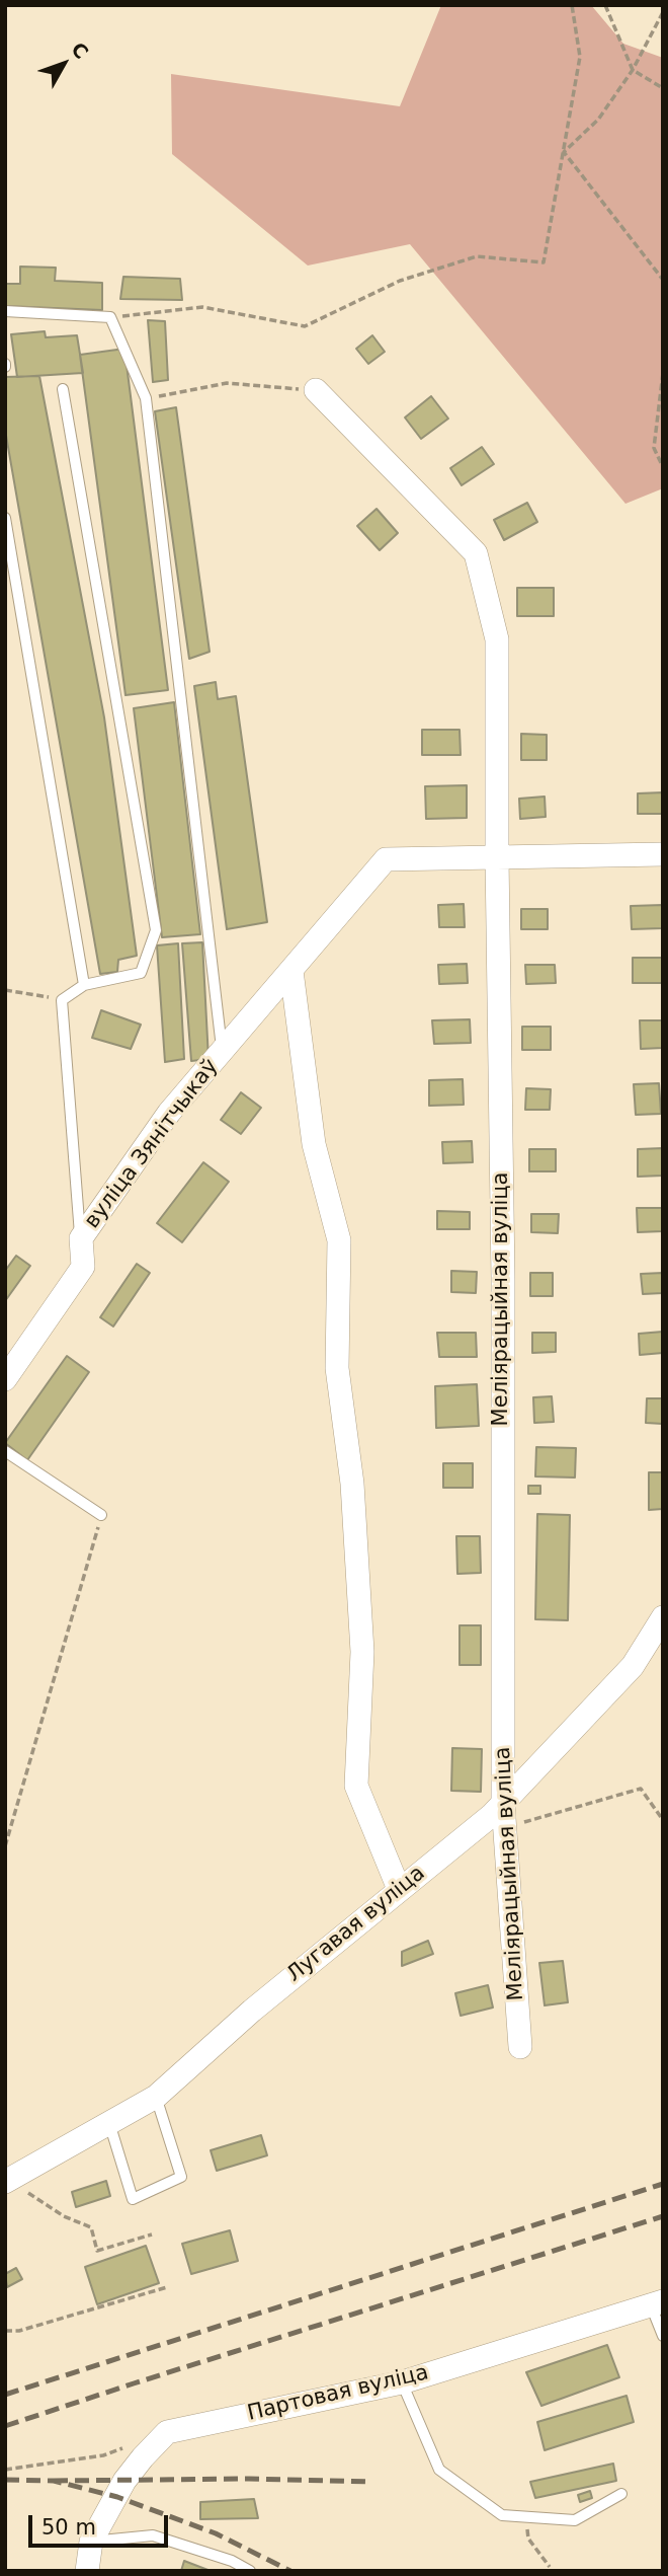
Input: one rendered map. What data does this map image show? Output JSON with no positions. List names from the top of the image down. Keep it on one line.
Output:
{"streets":{"street":["вуліца Зянітчыкаў","Меліярацыйная вуліца","Лугавая вуліца","Партовая вуліца"]},"crossings":[["вуліца Зянітчыкаў","Меліярацыйная вуліца"],["Меліярацыйная вуліца","Лугавая вуліца"]],"scale_bar":"50 m","north":"top right"}
